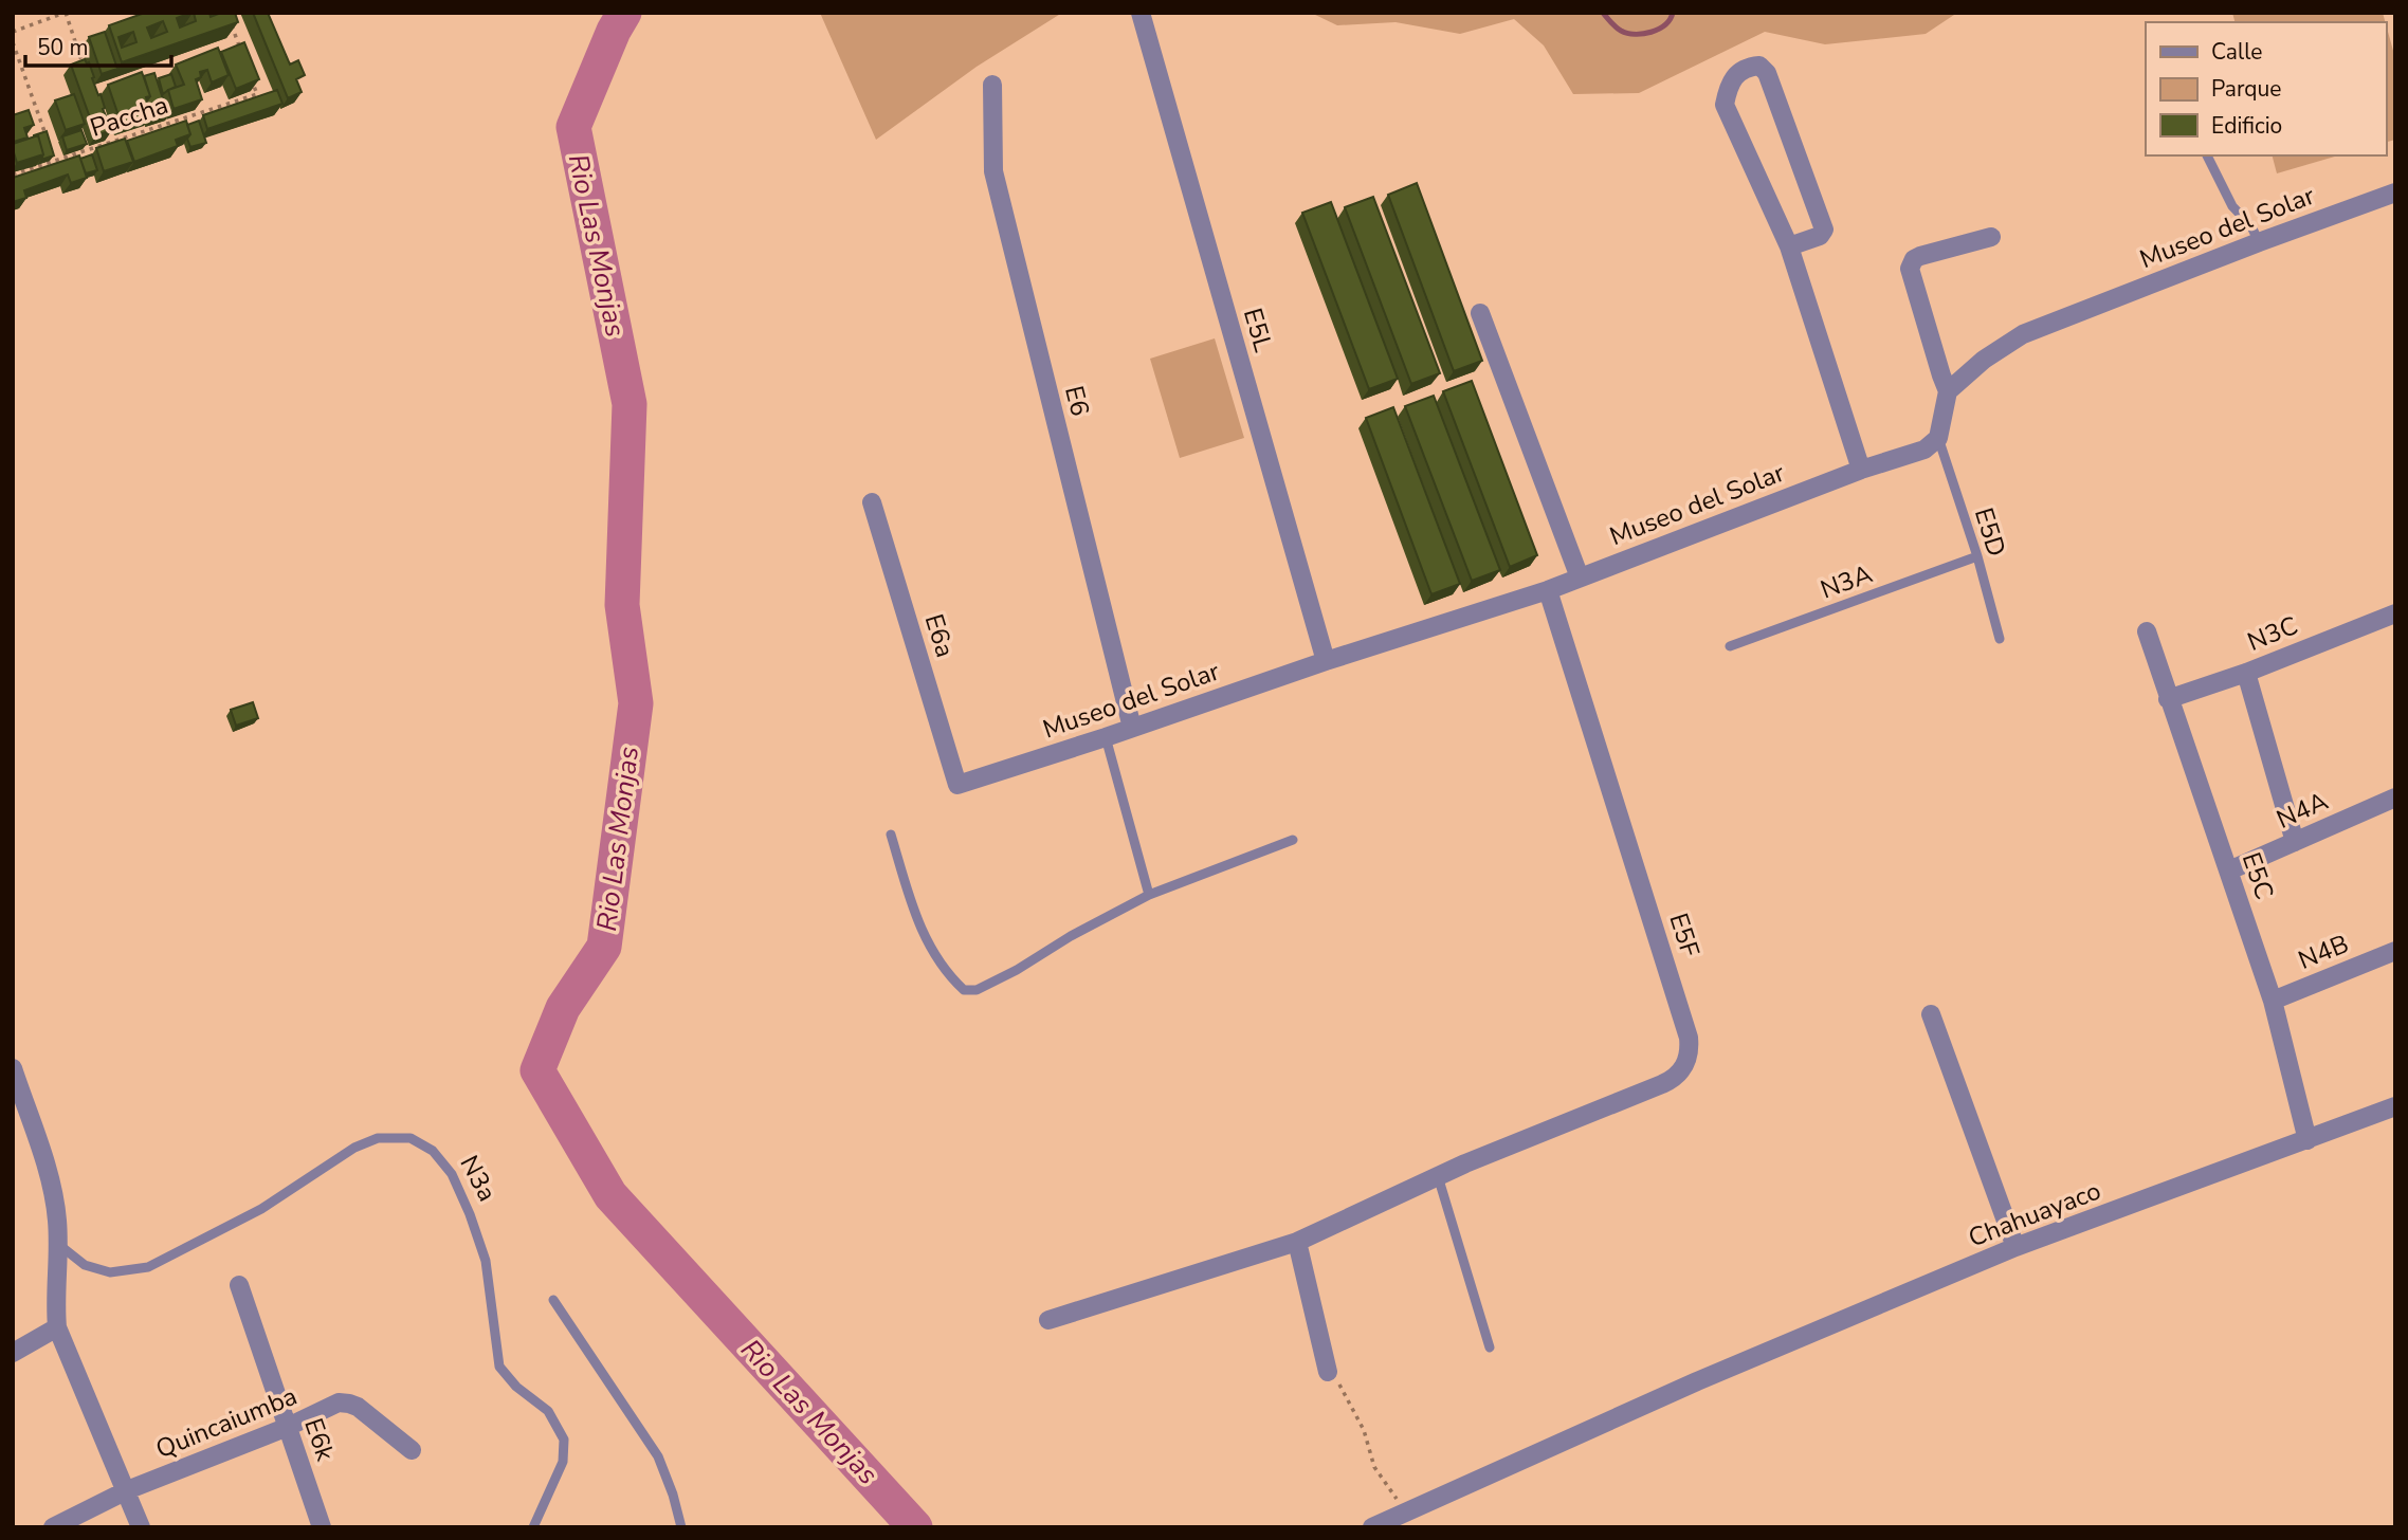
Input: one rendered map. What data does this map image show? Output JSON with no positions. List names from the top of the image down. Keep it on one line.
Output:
{"streets":{"street":["Museo del Solar","E5L","E6","N3C","E6a","N4A","E5C","E5F","N4B","Chahuayaco","Quincaiumba","E6k"],"lane":["E5D","N3A","N3a"],"path":["Paccha"]},"crossings":[["Museo del Solar","E5L"],["Museo del Solar","E6"],["Museo del Solar","E5D"],["Museo del Solar","E6a"],["Museo del Solar","E5F"],["E5D","N3A"],["N3C","E5C"],["N4A","E5C"],["E5C","N4B"],["E5C","Chahuayaco"],["Quincaiumba","E6k"]],"water":["Rio Las Monjas"],"legend":["Calle","Parque","Edificio"],"scale_bar":"50 m"}
